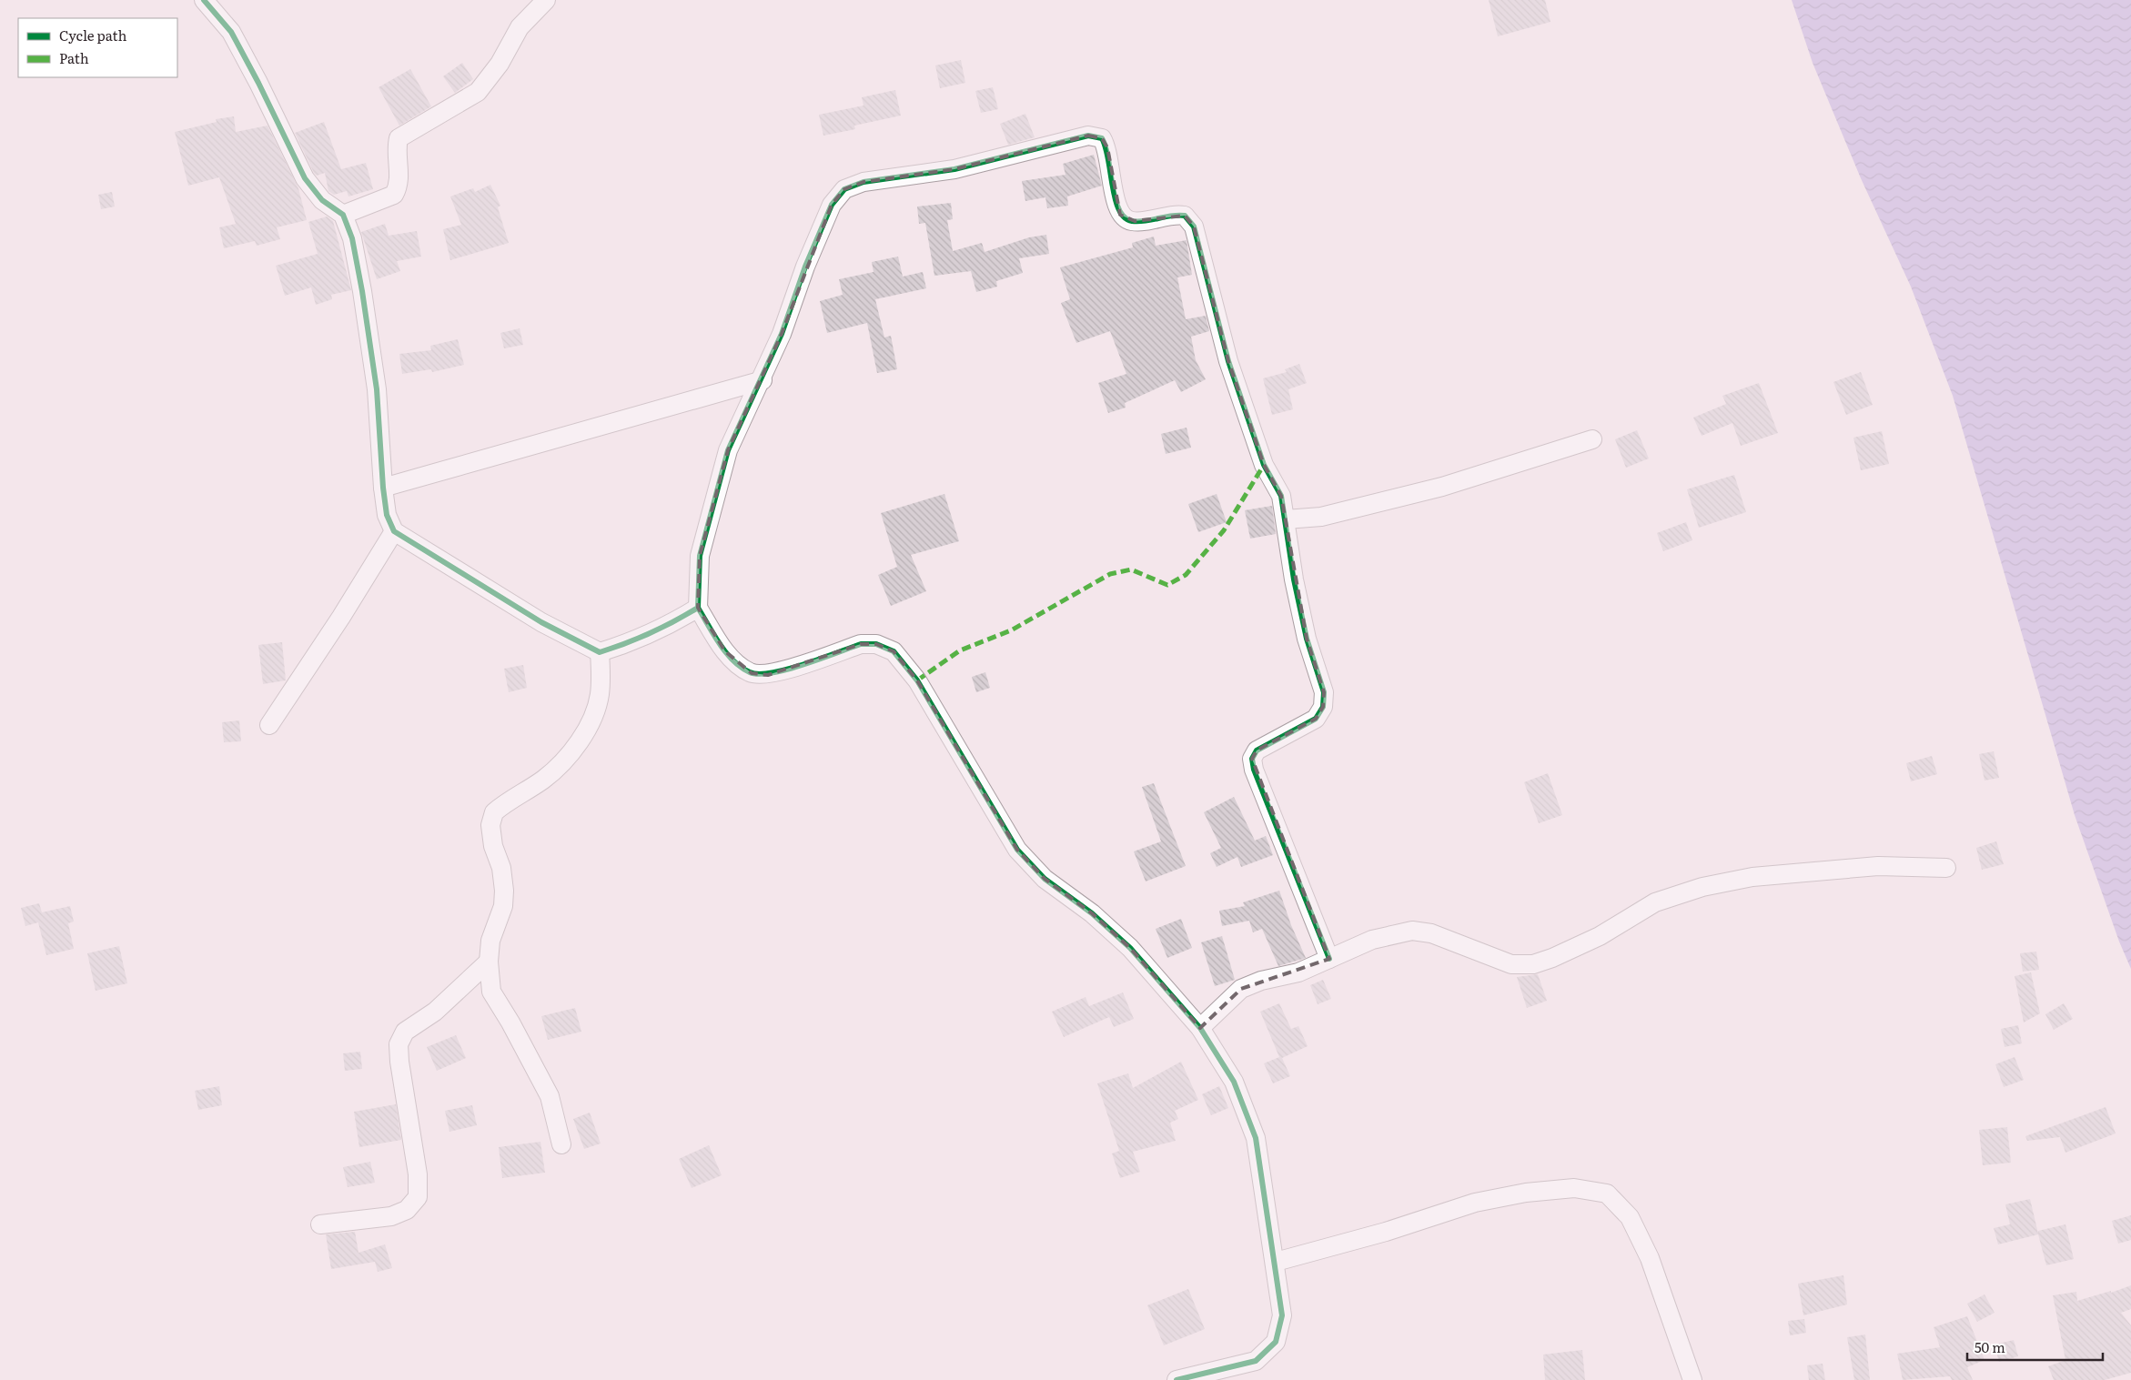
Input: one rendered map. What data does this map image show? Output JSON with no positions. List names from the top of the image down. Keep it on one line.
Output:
{"legend":["Cycle path","Path"],"scale_bar":"50 m"}
